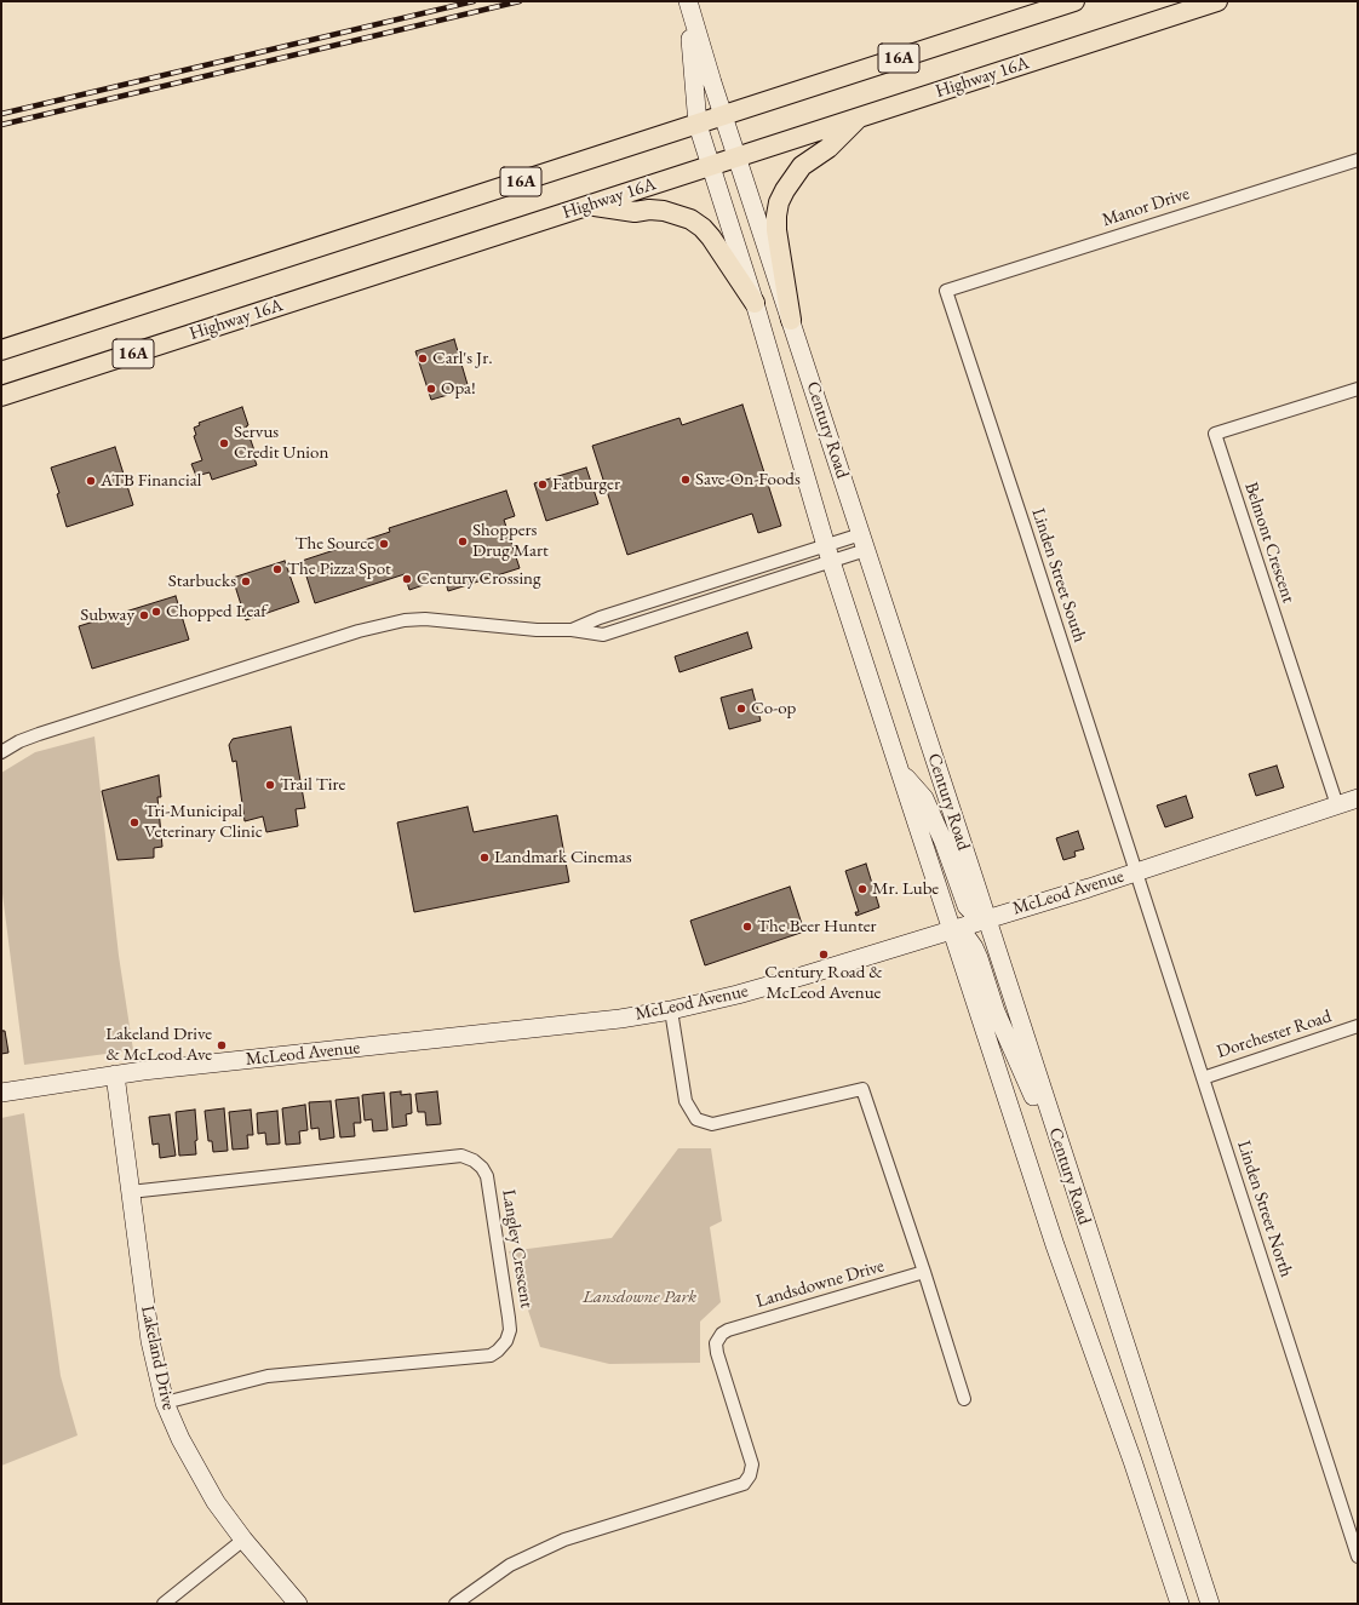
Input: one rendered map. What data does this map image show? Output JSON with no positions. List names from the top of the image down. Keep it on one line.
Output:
{"streets":{"main road":["16A","Highway 16A","Century Road","McLeod Avenue","Lakeland Drive"],"street":["Manor Drive","Belmont Crescent","Linden Street South","Dorchester Road","Linden Street North","Langley Crescent","Landsdowne Drive"]},"crossings":[["16A","Century Road"],["Highway 16A","Century Road"],["Manor Drive","Linden Street South"],["Century Road","McLeod Avenue"],["Belmont Crescent","McLeod Avenue"],["Linden Street South","McLeod Avenue"],["Linden Street South","Linden Street North"],["McLeod Avenue","Linden Street North"],["McLeod Avenue","Lakeland Drive"],["Dorchester Road","Linden Street North"],["Langley Crescent","Lakeland Drive"]],"parks":["Lansdowne Park"],"places":["Carl's Jr.","Opa!","Servus Credit Union","Save-On-Foods","ATB Financial","Fatburger","Shoppers Drug Mart","The Source","The Pizza Spot","Century Crossing","Starbucks","Chopped Leaf","Subway","Co-op","Trail Tire","Tri-Municipal Veterinary Clinic","Landmark Cinemas","Mr. Lube","The Beer Hunter","Century Road & McLeod Avenue","Lakeland Drive & McLeod Ave"]}
